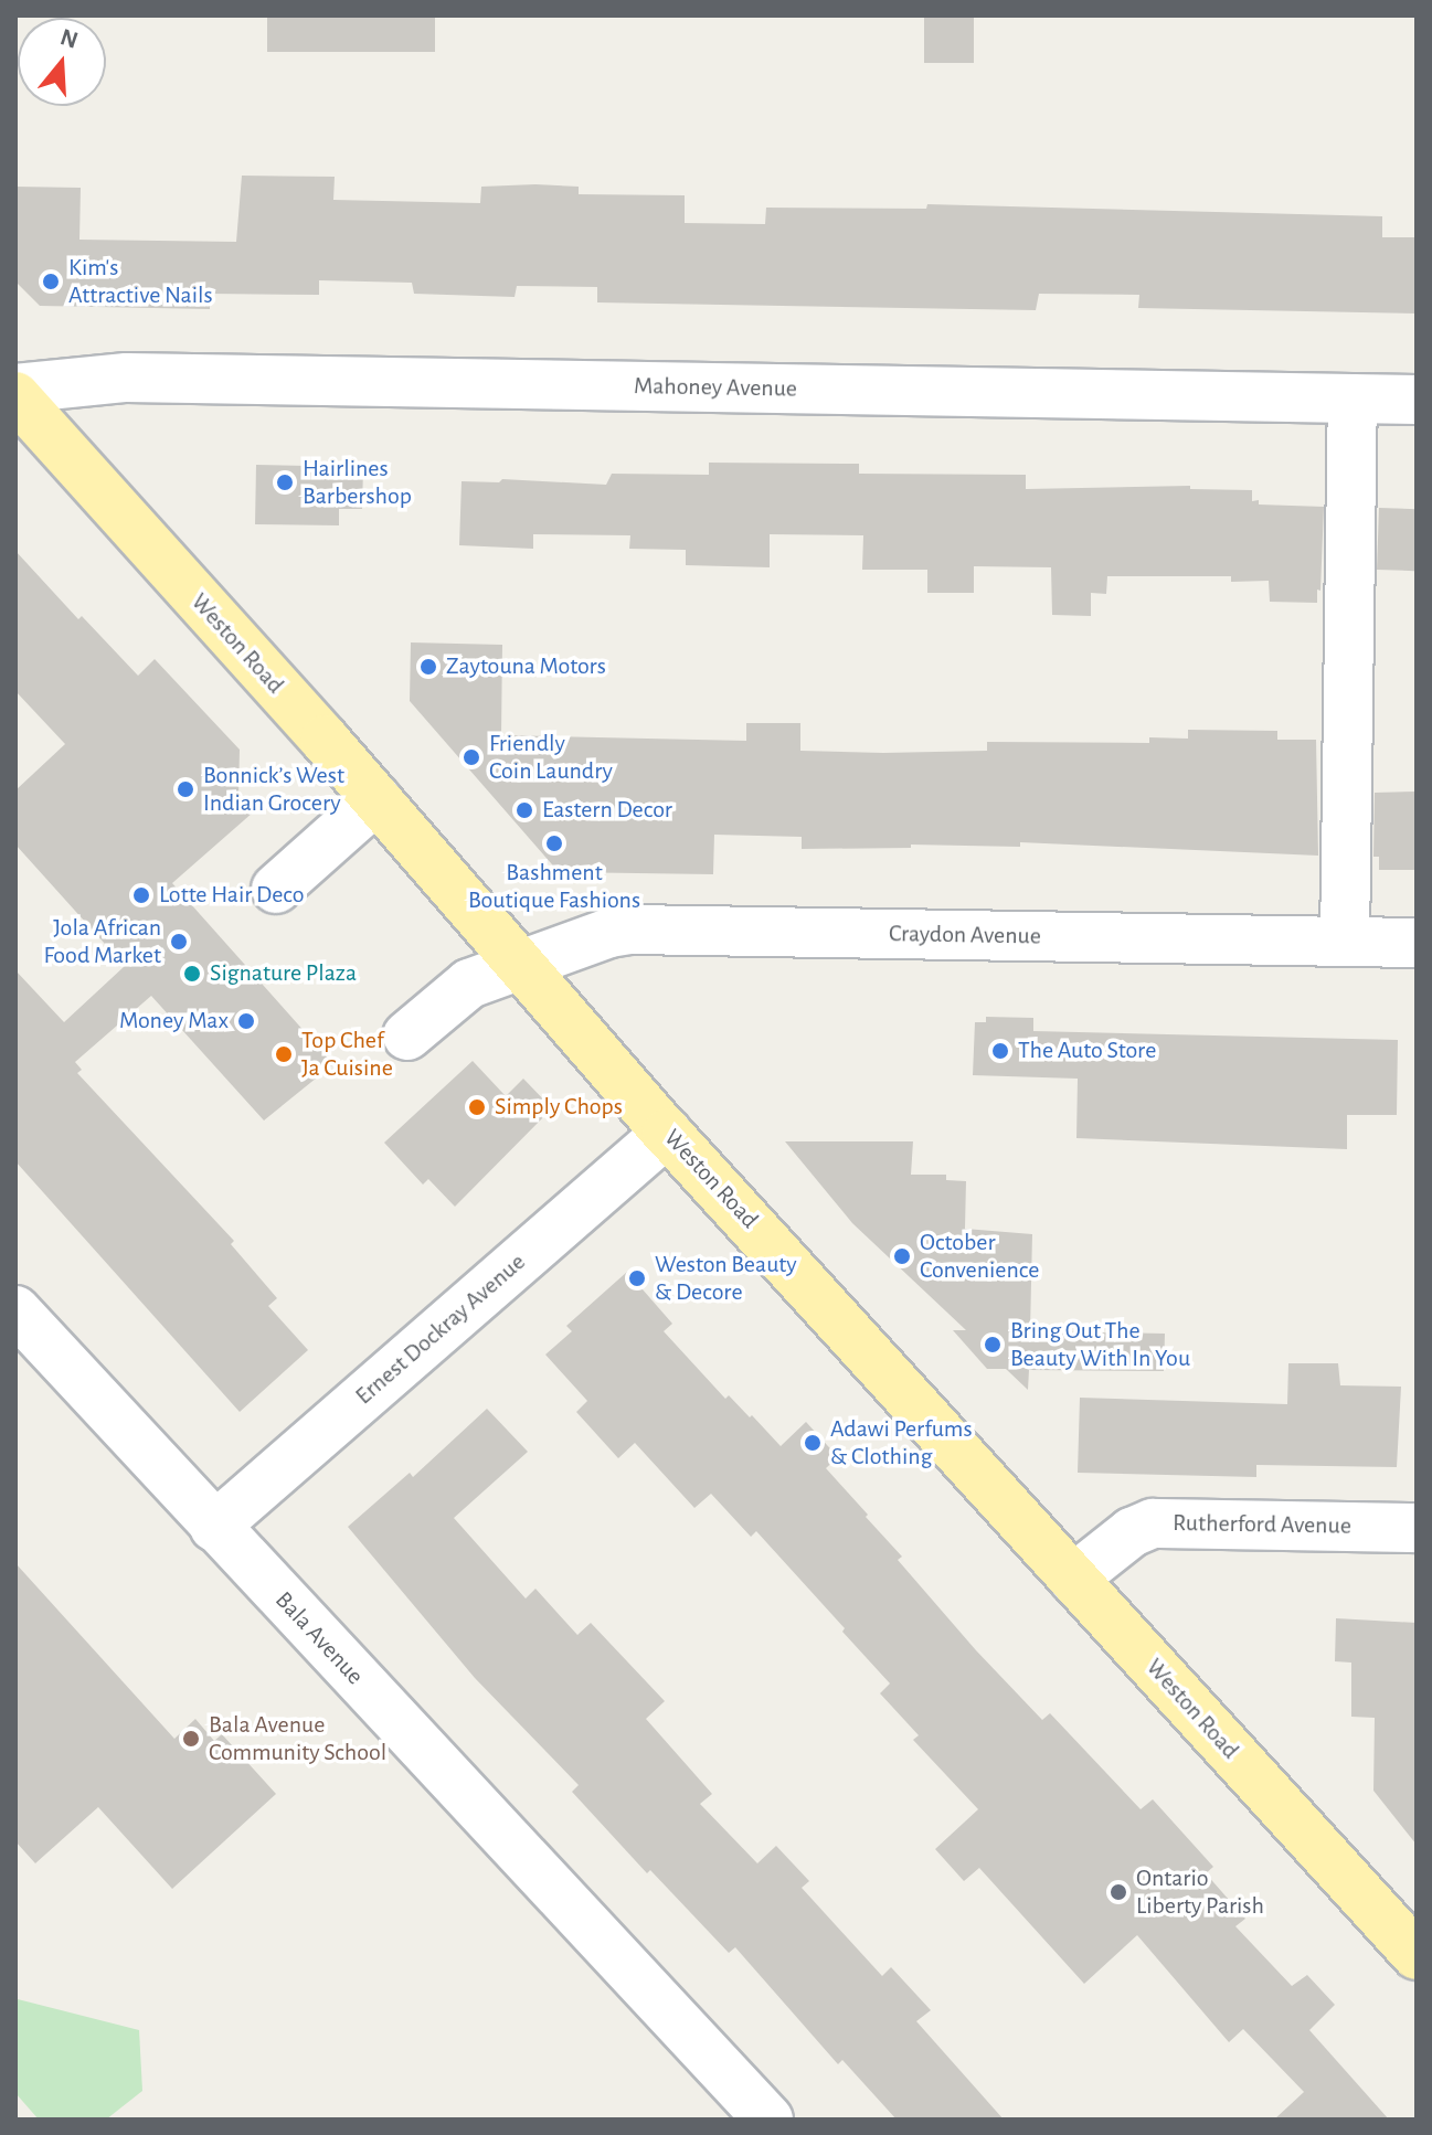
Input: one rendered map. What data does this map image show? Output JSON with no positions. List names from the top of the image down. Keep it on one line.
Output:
{"streets":{"main road":["Weston Road"],"street":["Mahoney Avenue","Craydon Avenue","Ernest Dockray Avenue","Rutherford Avenue","Bala Avenue"]},"crossings":[["Weston Road","Craydon Avenue"],["Weston Road","Ernest Dockray Avenue"],["Weston Road","Rutherford Avenue"],["Ernest Dockray Avenue","Bala Avenue"]],"places":["Kim's Attractive Nails","Hairlines Barbershop","Zaytouna Motors","Friendly Coin Laundry","Bonnick’s West Indian Grocery","Eastern Decor","Bashment Boutique Fashions","Lotte Hair Deco","Jola African Food Market","Signature Plaza","Money Max","The Auto Store","Top Chef Ja Cuisine","Simply Chops","October Convenience","Weston Beauty & Decore","Bring Out The Beauty With In You","Adawi Perfums & Clothing","Bala Avenue Community School","Ontario Liberty Parish"],"north":"top"}
